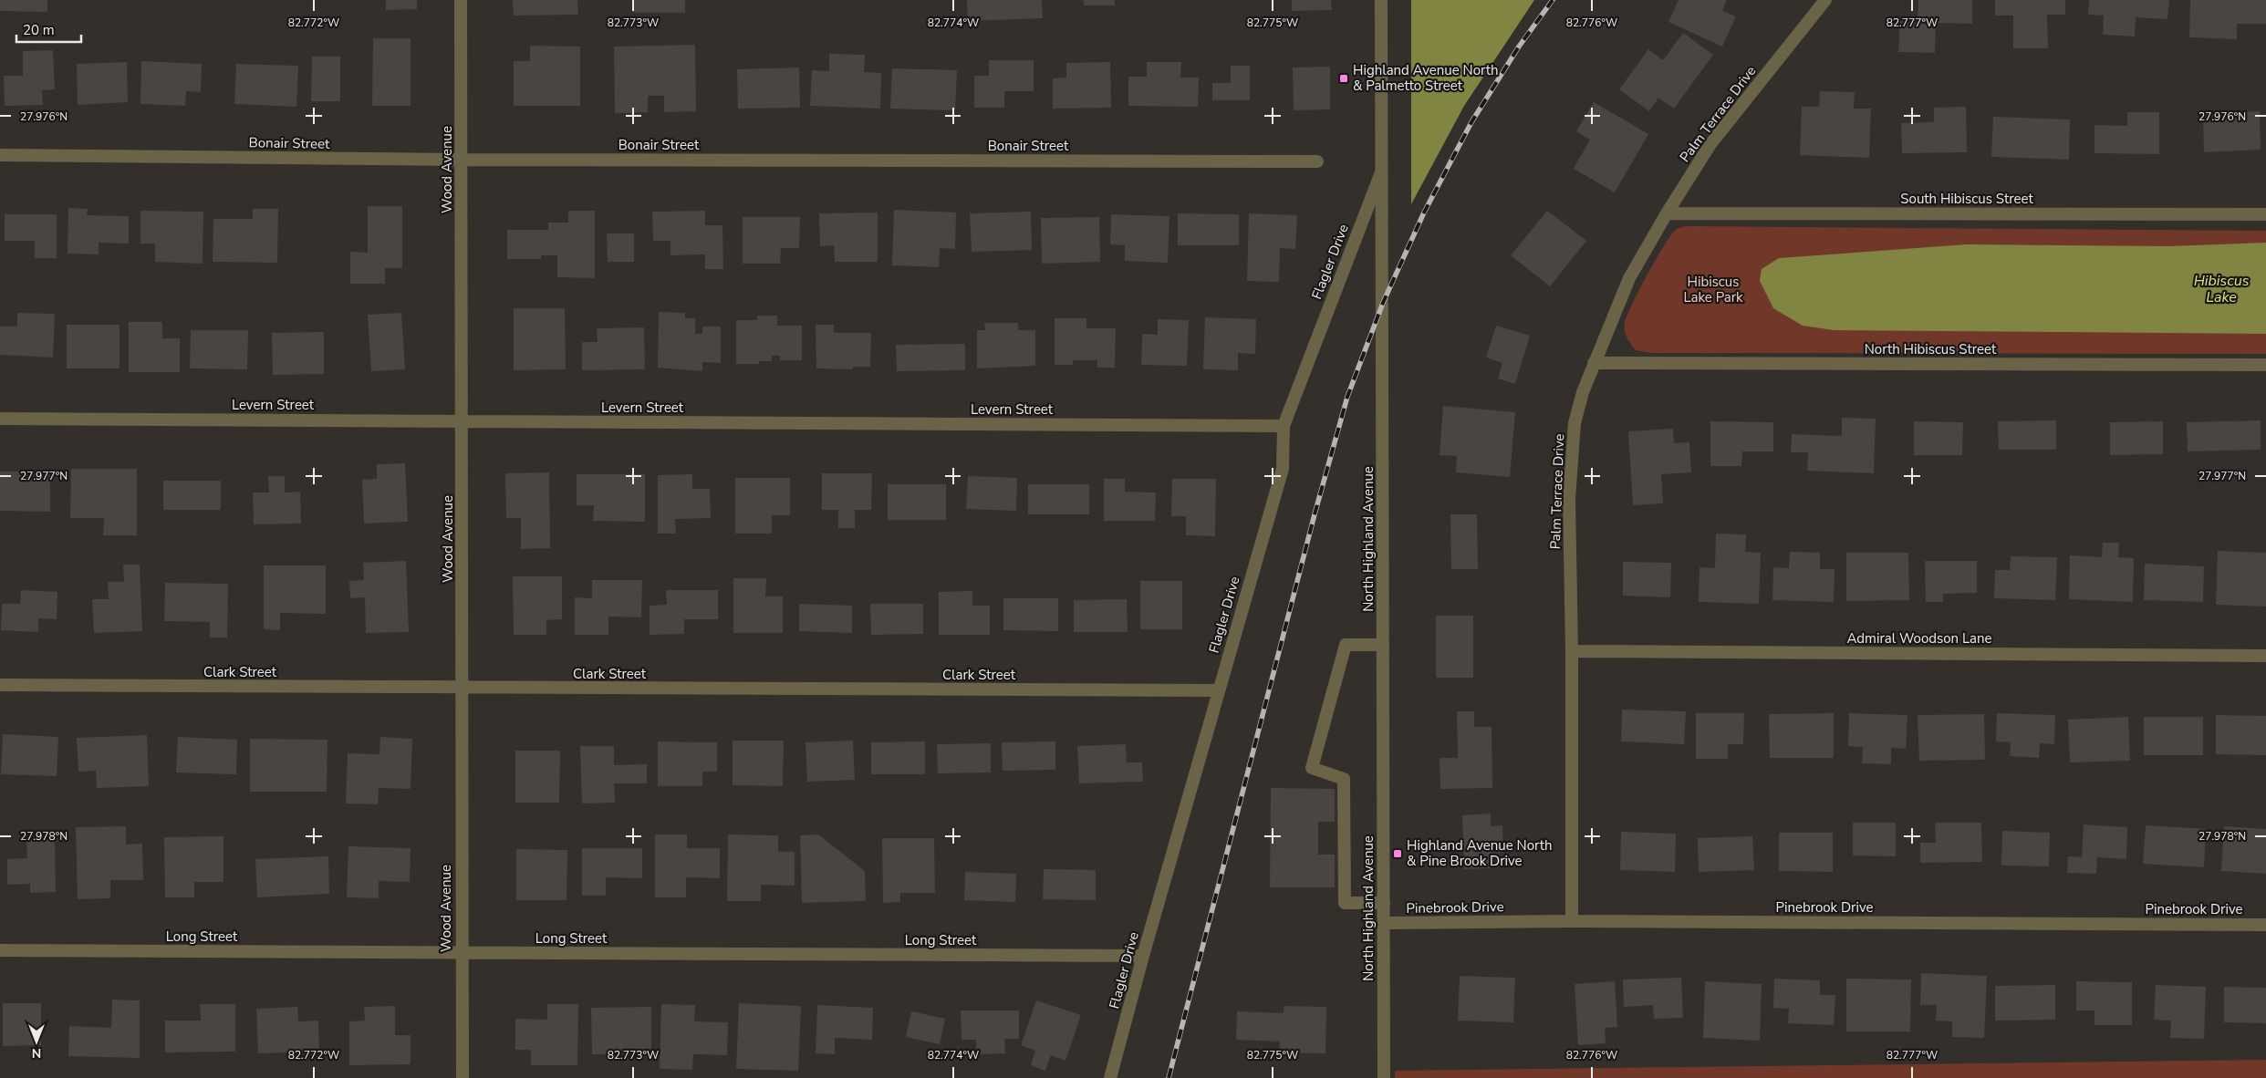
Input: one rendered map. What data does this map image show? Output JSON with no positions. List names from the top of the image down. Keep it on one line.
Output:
{"streets":{"street":["Palm Terrace Drive","Bonair Street","Wood Avenue","South Hibiscus Street","Flagler Drive","North Hibiscus Street","Levern Street","North Highland Avenue","Admiral Woodson Lane","Clark Street","Pinebrook Drive","Long Street"]},"crossings":[["Palm Terrace Drive","South Hibiscus Street"],["Palm Terrace Drive","North Hibiscus Street"],["Palm Terrace Drive","Admiral Woodson Lane"],["Palm Terrace Drive","Pinebrook Drive"],["Bonair Street","Wood Avenue"],["Wood Avenue","Levern Street"],["Wood Avenue","Clark Street"],["Wood Avenue","Long Street"],["Flagler Drive","Levern Street"],["Flagler Drive","North Highland Avenue"],["Flagler Drive","Clark Street"],["Flagler Drive","Long Street"],["North Highland Avenue","Pinebrook Drive"]],"water":["Hibiscus Lake"],"parks":["Hibiscus Lake Park"],"places":{"transit":["Highland Avenue North & Palmetto Street","Highland Avenue North & Pine Brook Drive"]},"scale_bar":"20 m","north":"bottom","coordinates":["82.772°W","82.773°W","82.774°W","82.775°W","82.776°W","82.777°W","27.976°N","27.977°N","27.978°N"]}
